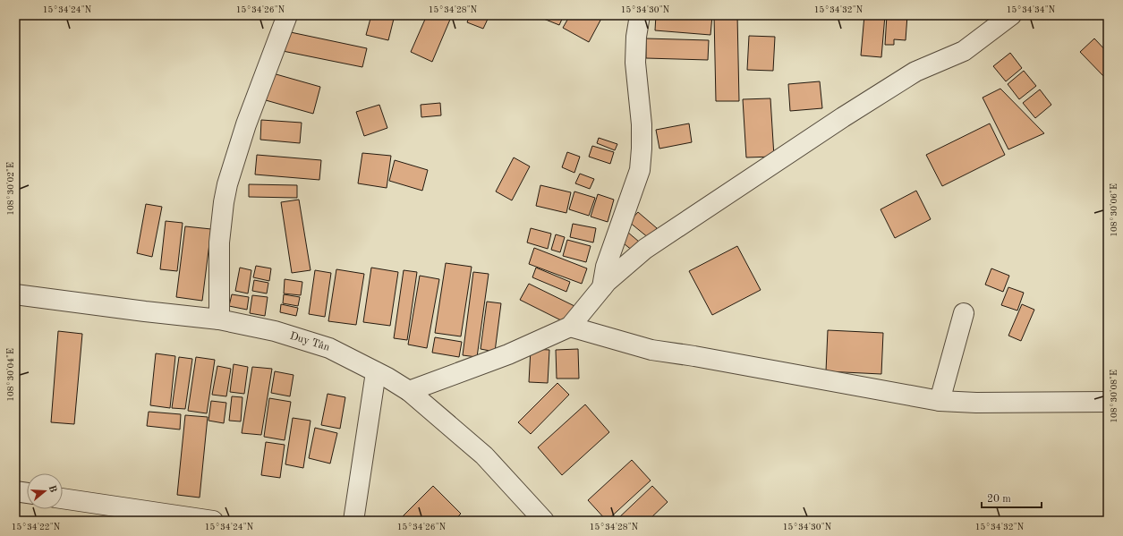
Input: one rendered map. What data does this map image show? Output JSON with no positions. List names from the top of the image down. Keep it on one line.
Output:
{"streets":{"street":["Duy Tân"]},"scale_bar":"20 m","north":"right","coordinates":["15°34'24\"N","15°34'26\"N","15°34'28\"N","15°34'30\"N","15°34'32\"N","15°34'34\"N","108°30'02\"E","108°30'06\"E","108°30'04\"E","108°30'08\"E","15°34'22\"N"]}
